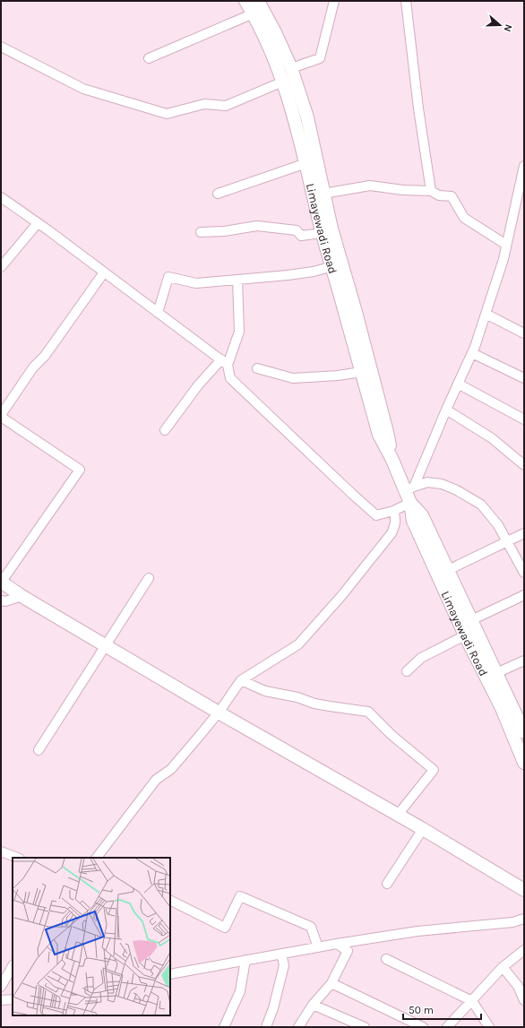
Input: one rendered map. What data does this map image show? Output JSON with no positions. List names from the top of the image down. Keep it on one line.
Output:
{"streets":{"street":["Limayewadi Road"]},"scale_bar":"50 m","north":"right"}
